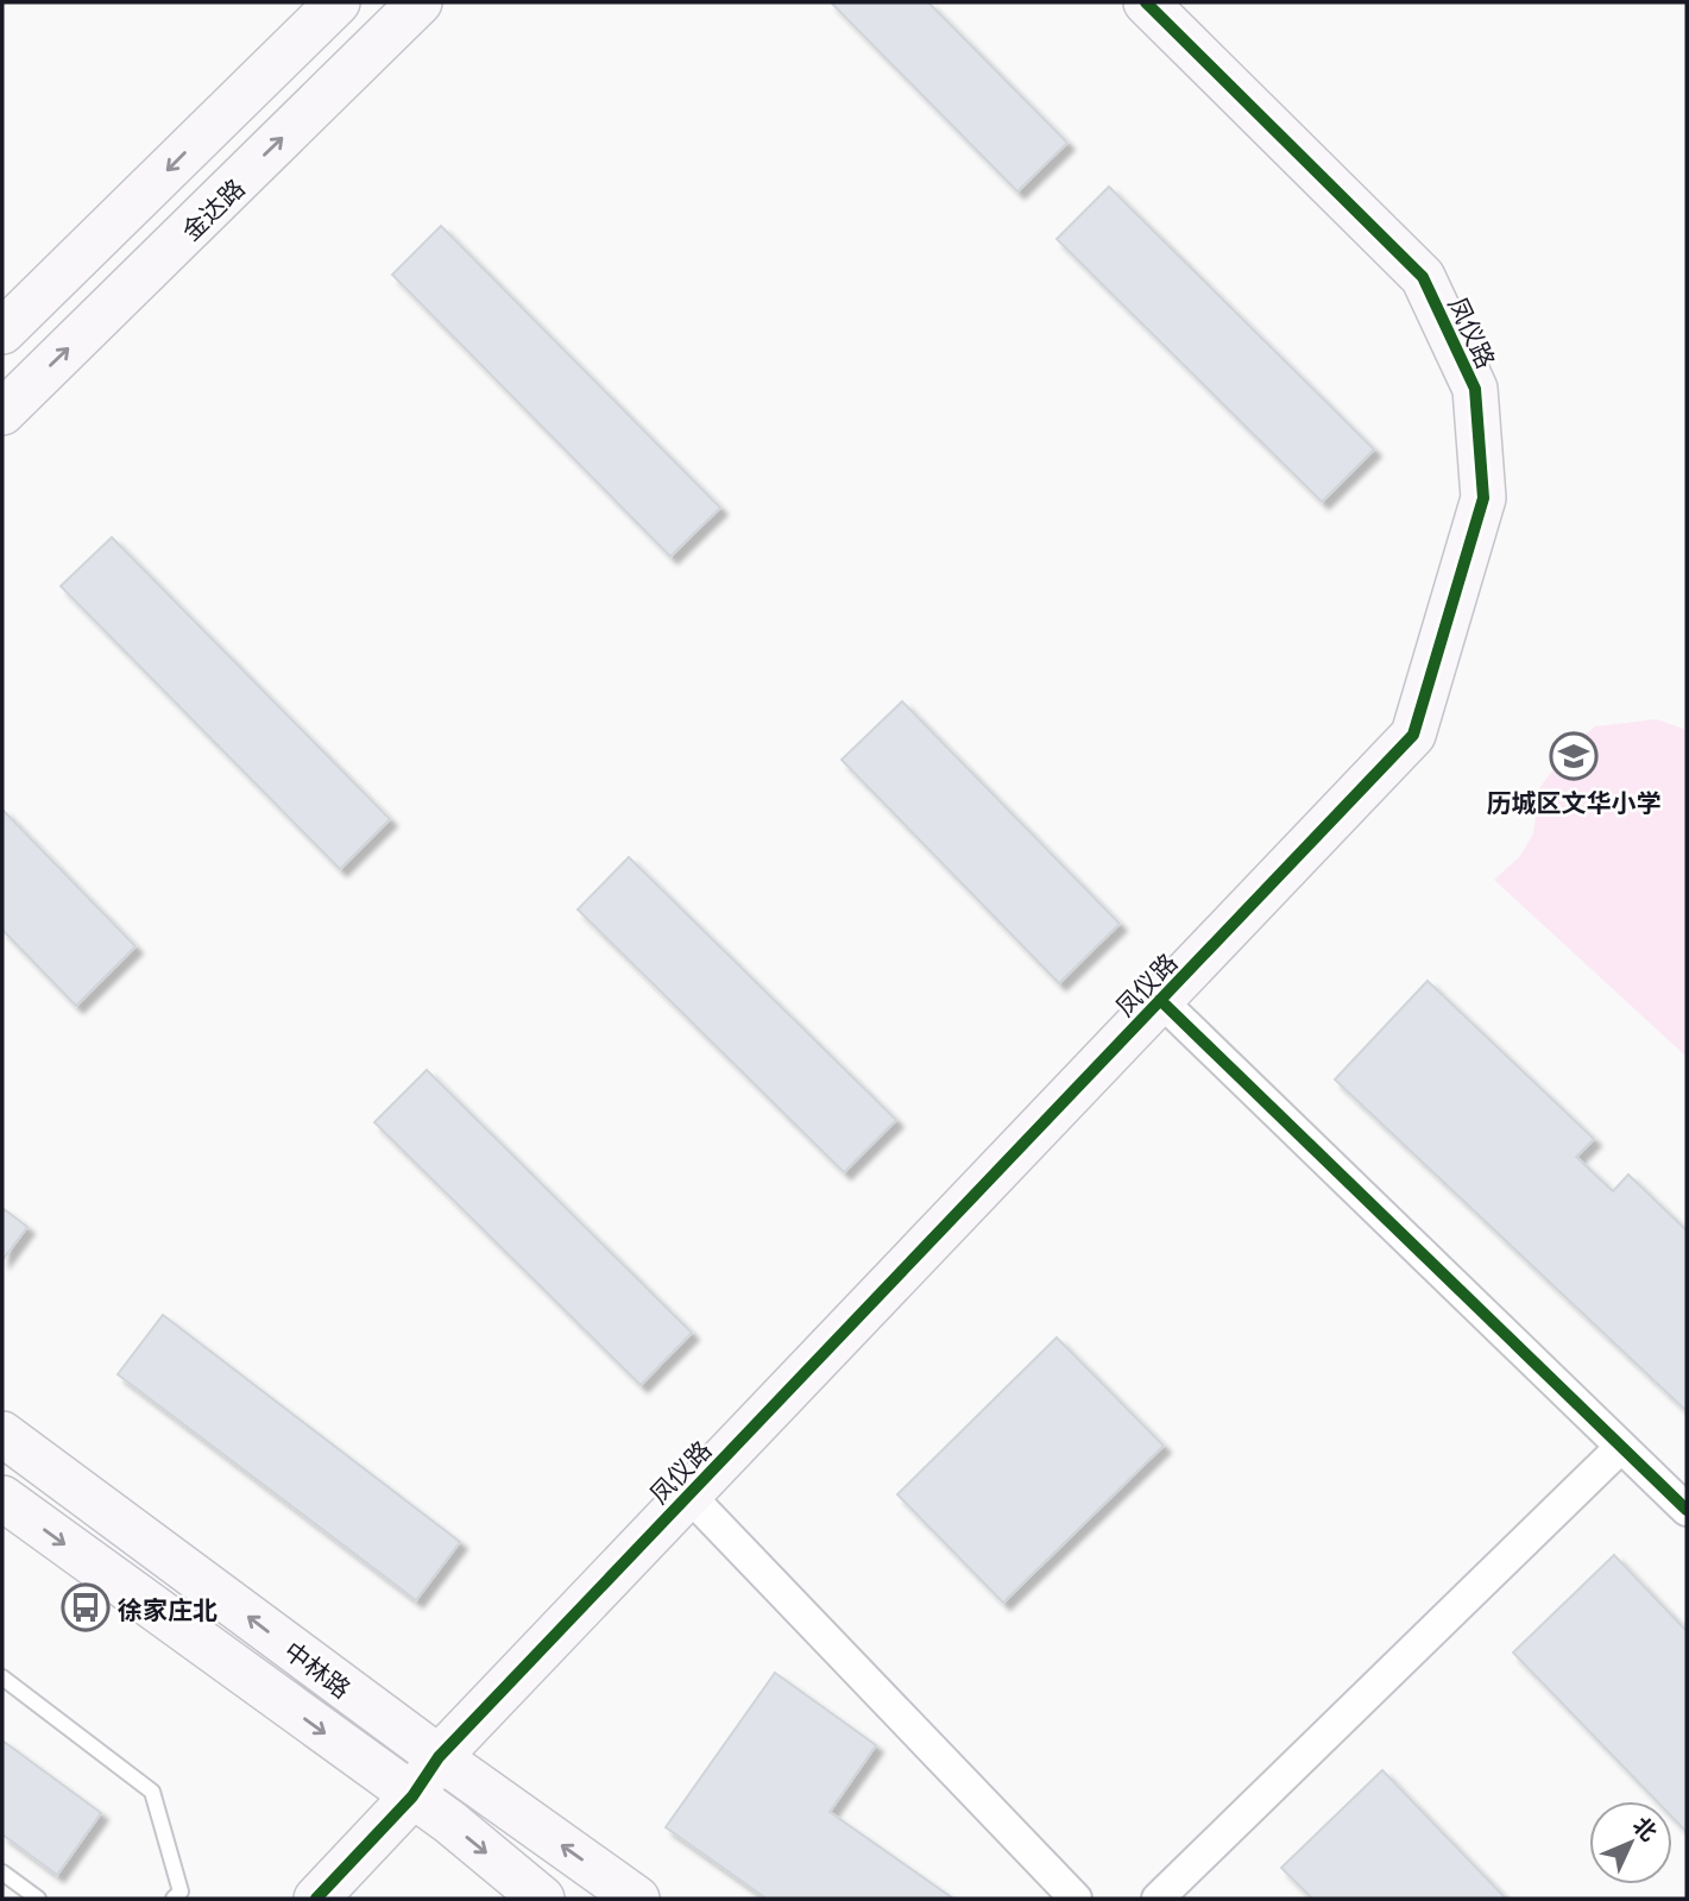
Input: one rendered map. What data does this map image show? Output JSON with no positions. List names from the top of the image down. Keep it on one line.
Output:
{"streets":{"street":["金达路","凤仪路","中林路"]},"crossings":[["凤仪路","中林路"]],"places":{"school or university":["历城区文华小学"],"bus stop":["徐家庄北"]},"north":"top right"}
